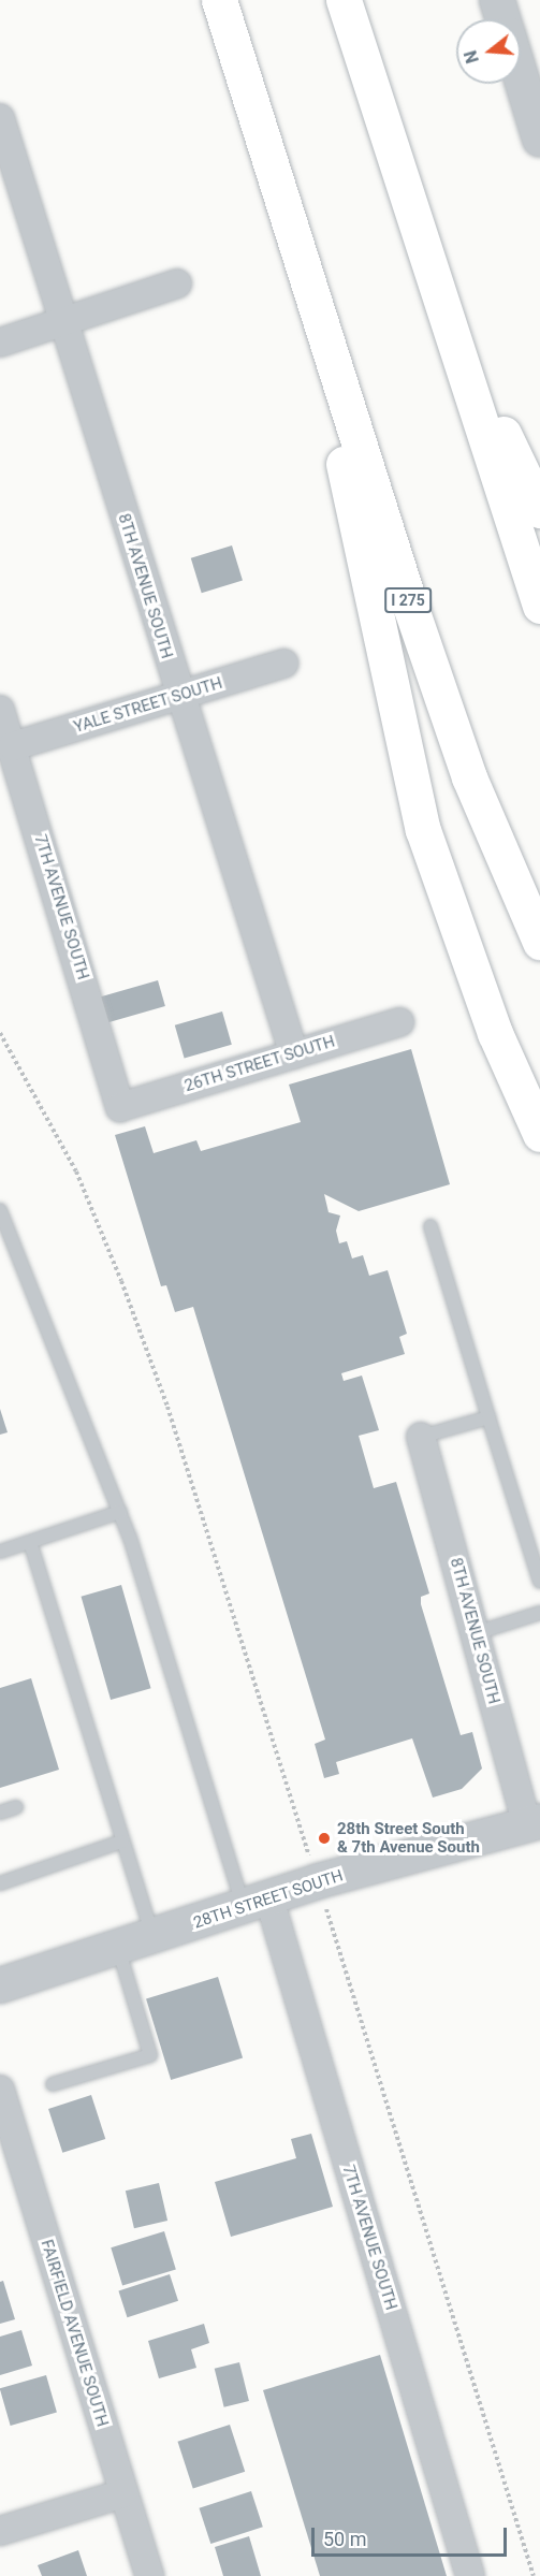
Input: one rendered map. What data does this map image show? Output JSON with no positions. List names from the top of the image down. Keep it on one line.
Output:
{"streets":{"highway":["I 275"],"street":["8TH AVENUE SOUTH","YALE STREET SOUTH","7TH AVENUE SOUTH","26TH STREET SOUTH","28TH STREET SOUTH","FAIRFIELD AVENUE SOUTH"]},"crossings":[["8TH AVENUE SOUTH","YALE STREET SOUTH"],["8TH AVENUE SOUTH","26TH STREET SOUTH"],["8TH AVENUE SOUTH","28TH STREET SOUTH"],["YALE STREET SOUTH","7TH AVENUE SOUTH"],["7TH AVENUE SOUTH","26TH STREET SOUTH"],["7TH AVENUE SOUTH","28TH STREET SOUTH"]],"places":["28th Street South & 7th Avenue South"],"scale_bar":"50 m","north":"left"}
